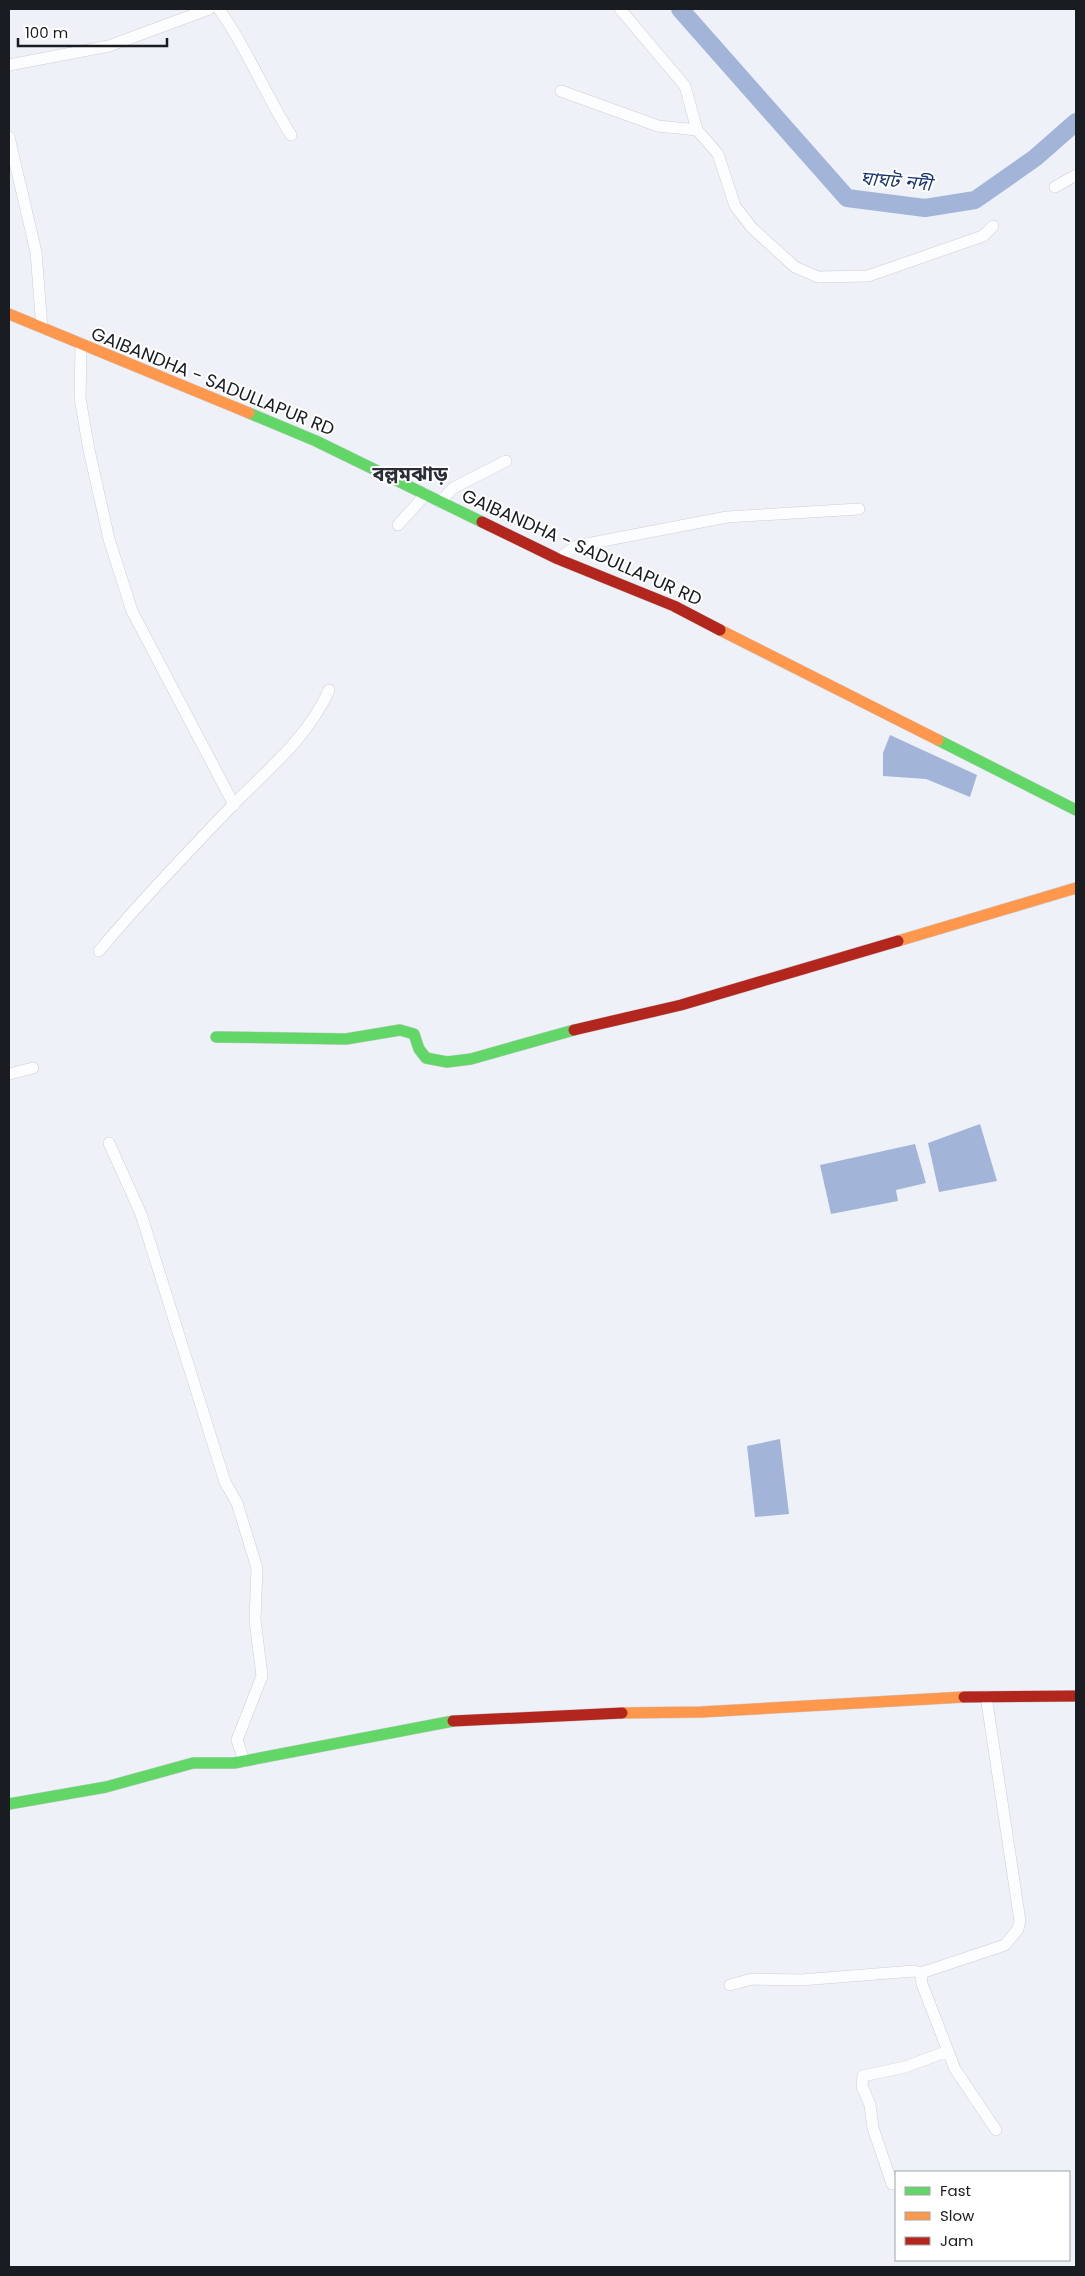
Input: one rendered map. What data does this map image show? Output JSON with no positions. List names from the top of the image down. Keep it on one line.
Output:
{"streets":{"street":["GAIBANDHA - SADULLAPUR RD"]},"districts":["বল্লমঝাড়"],"water":["ঘাঘট নদী"],"legend":["Fast","Slow","Jam"],"scale_bar":"100 m"}
